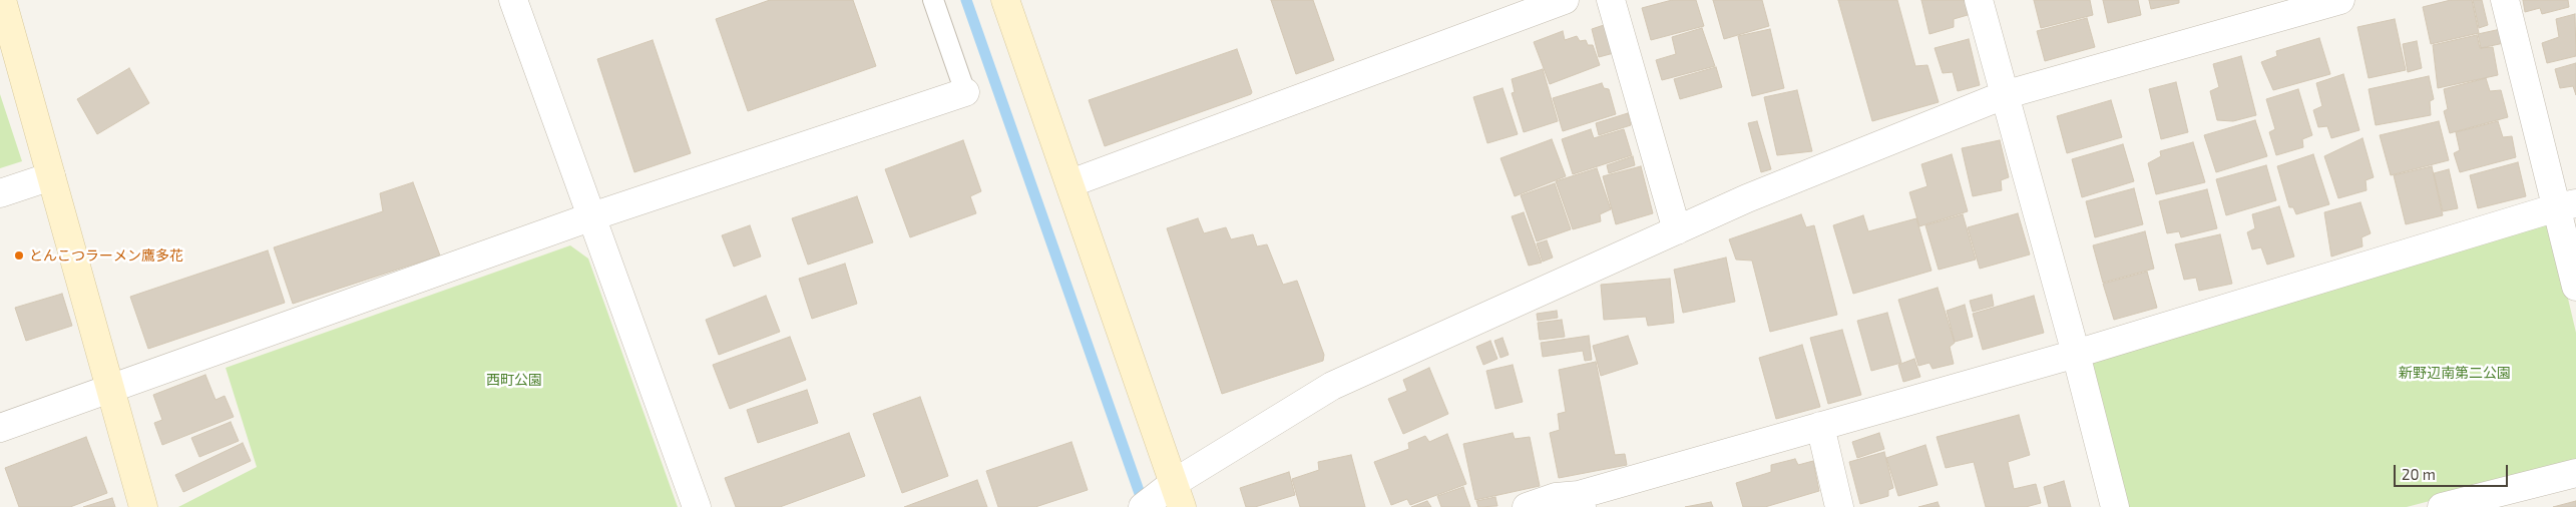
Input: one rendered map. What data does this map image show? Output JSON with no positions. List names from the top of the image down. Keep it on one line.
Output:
{"parks":["新野辺南第二公園","西町公園"],"places":["とんこつラーメン鷹多花"],"scale_bar":"20 m"}
